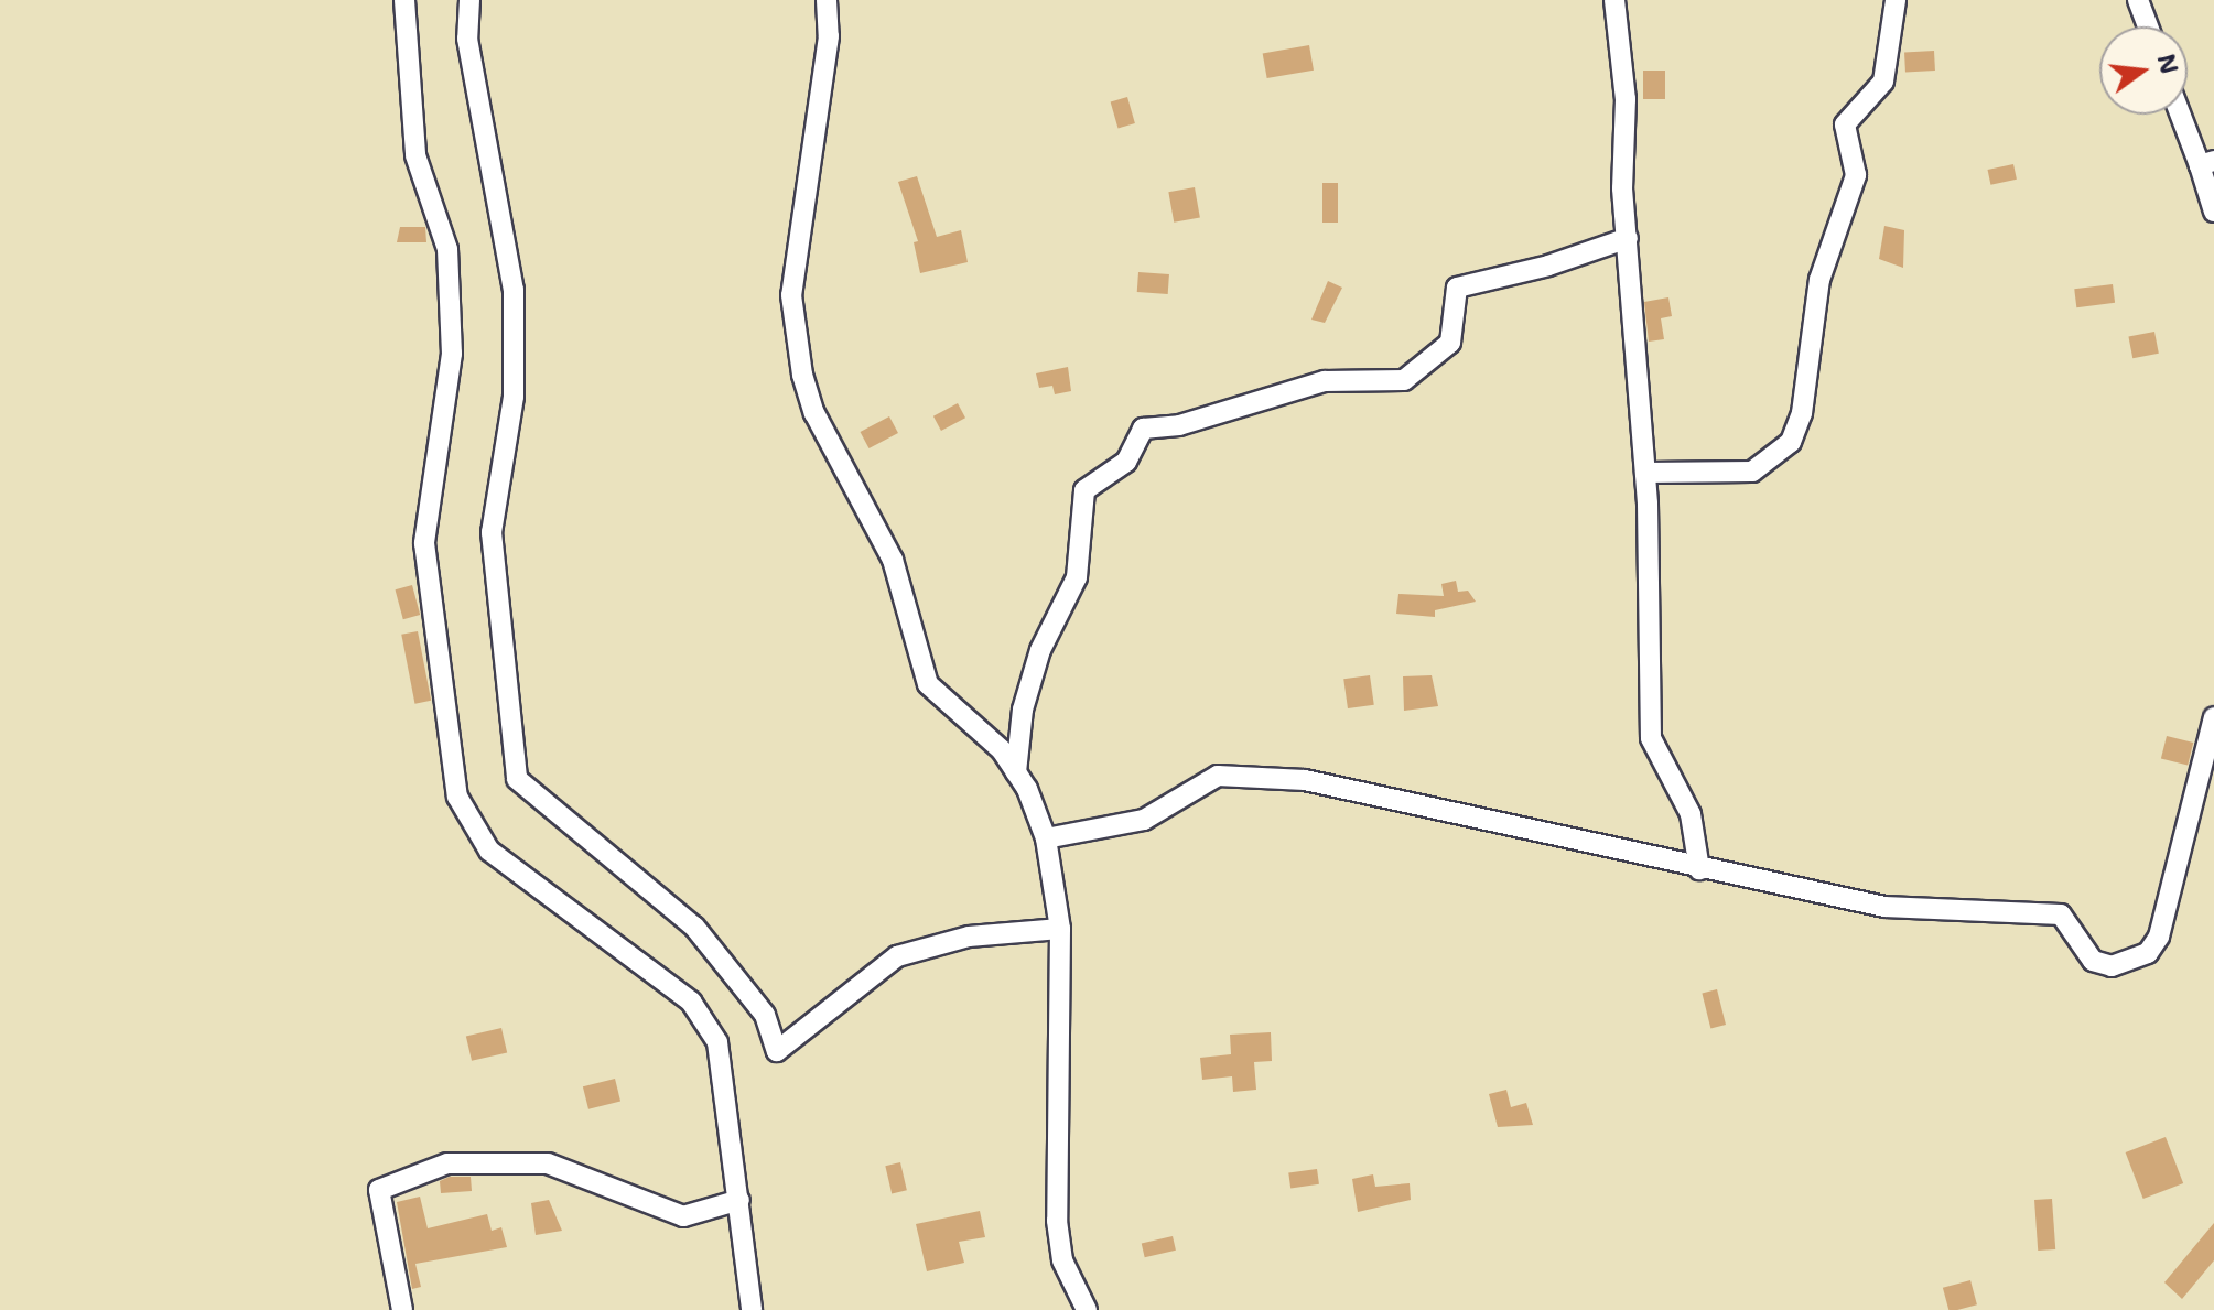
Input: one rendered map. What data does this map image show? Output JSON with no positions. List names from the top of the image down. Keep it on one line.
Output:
{"north":"right"}
